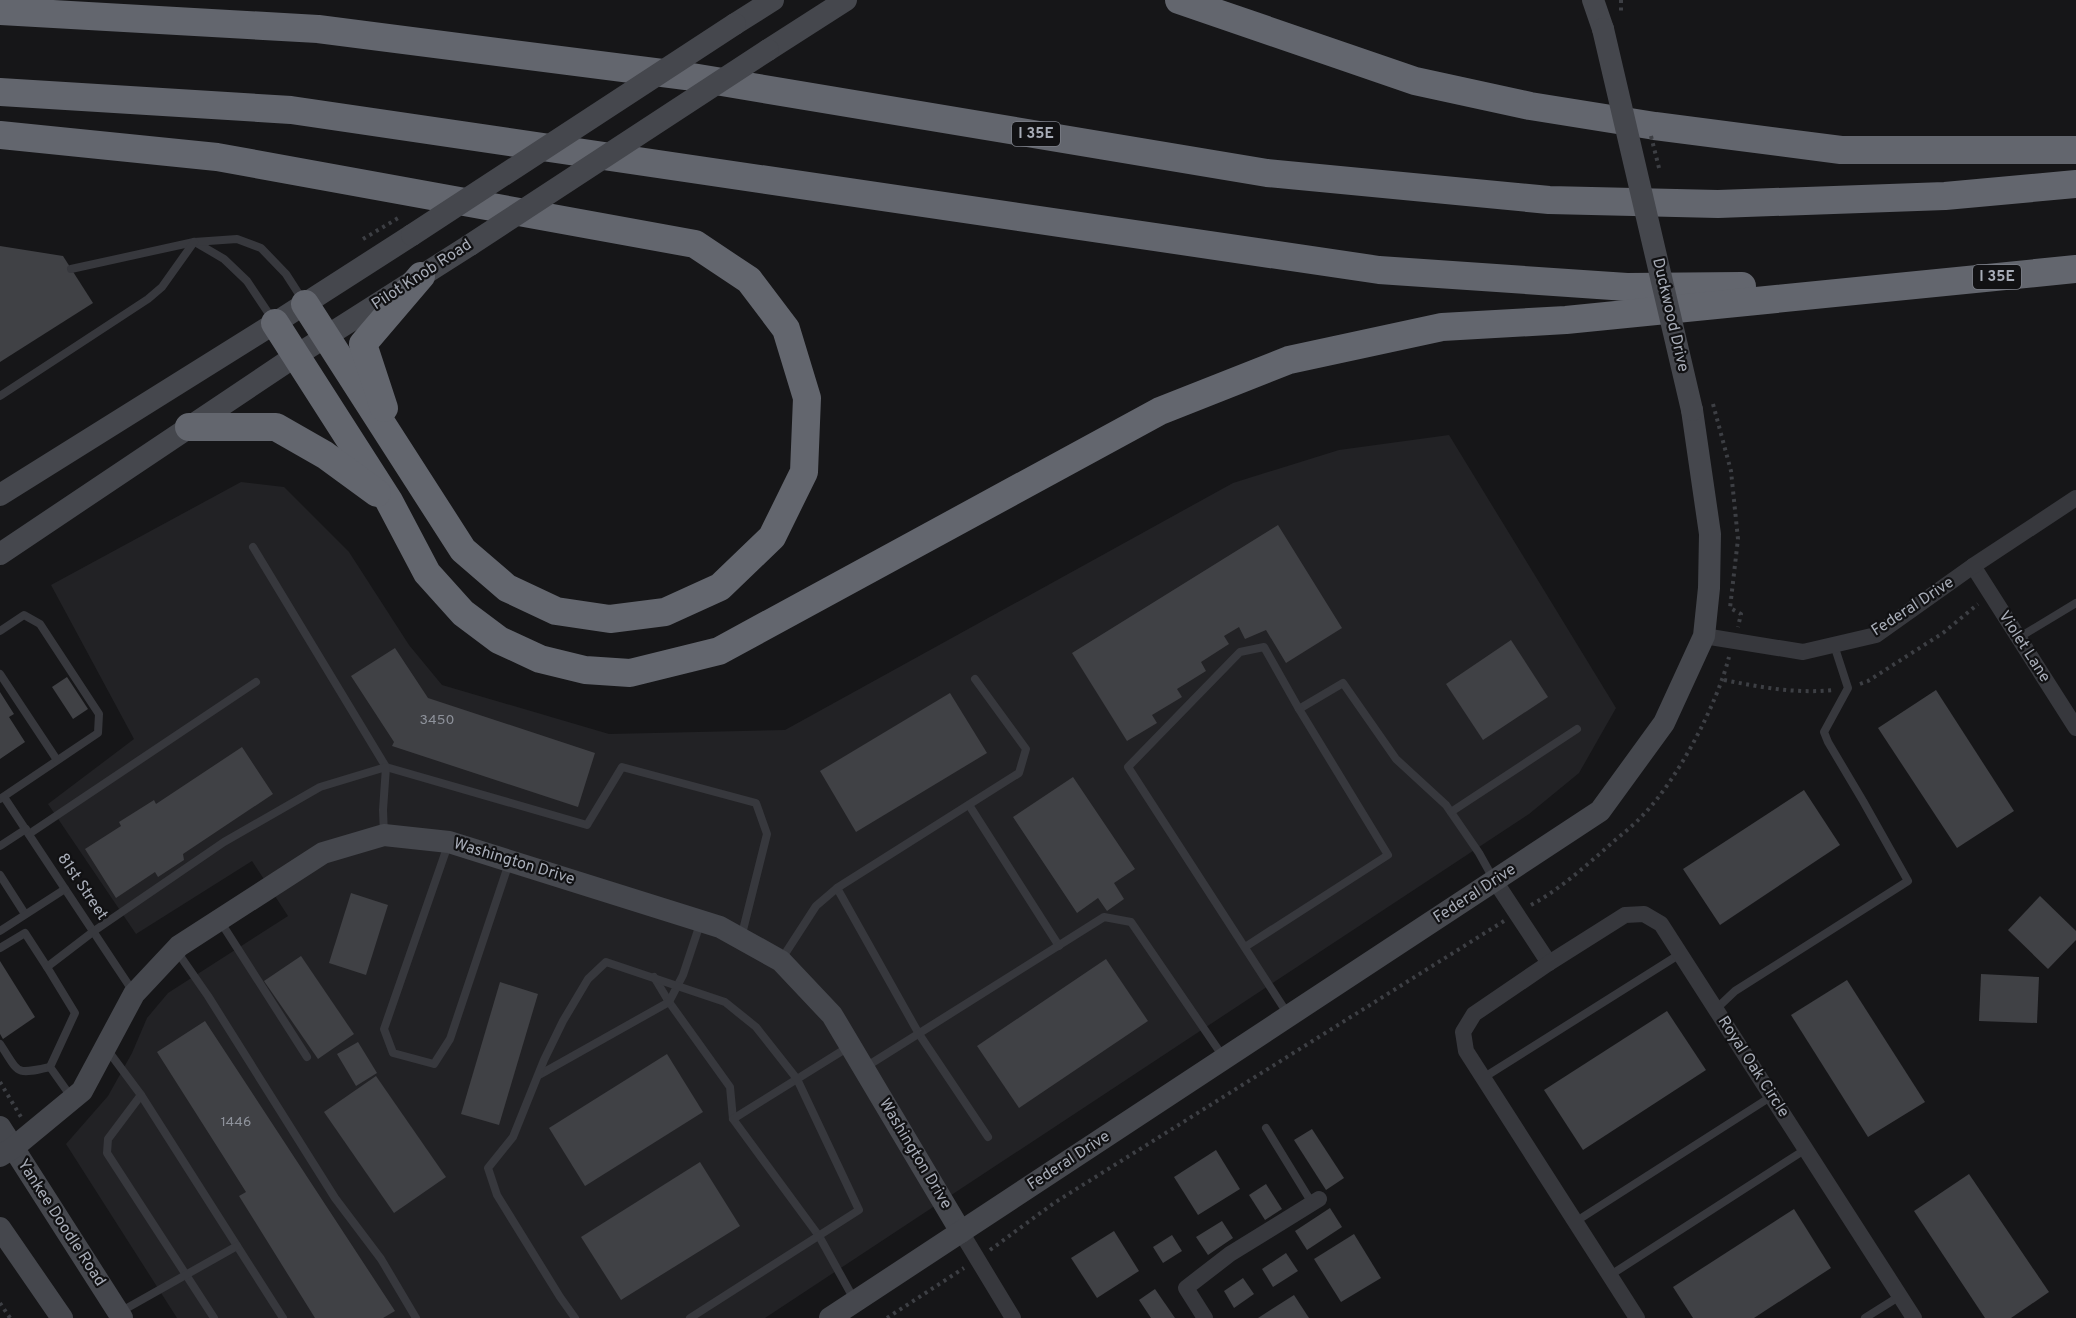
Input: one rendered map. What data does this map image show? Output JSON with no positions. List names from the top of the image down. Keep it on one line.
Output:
{"streets":{"highway":["I 35E"],"street":["Pilot Knob Road","Duckwood Drive","Federal Drive","Violet Lane","Washington Drive","Royal Oak Circle","Yankee Doodle Road"],"lane":["81st Street"]},"crossings":[["Duckwood Drive","Federal Drive"],["Federal Drive","Violet Lane"],["Federal Drive","Washington Drive"],["Washington Drive","81st Street"],["Washington Drive","Yankee Doodle Road"]],"house_numbers":["3450","1446"]}
